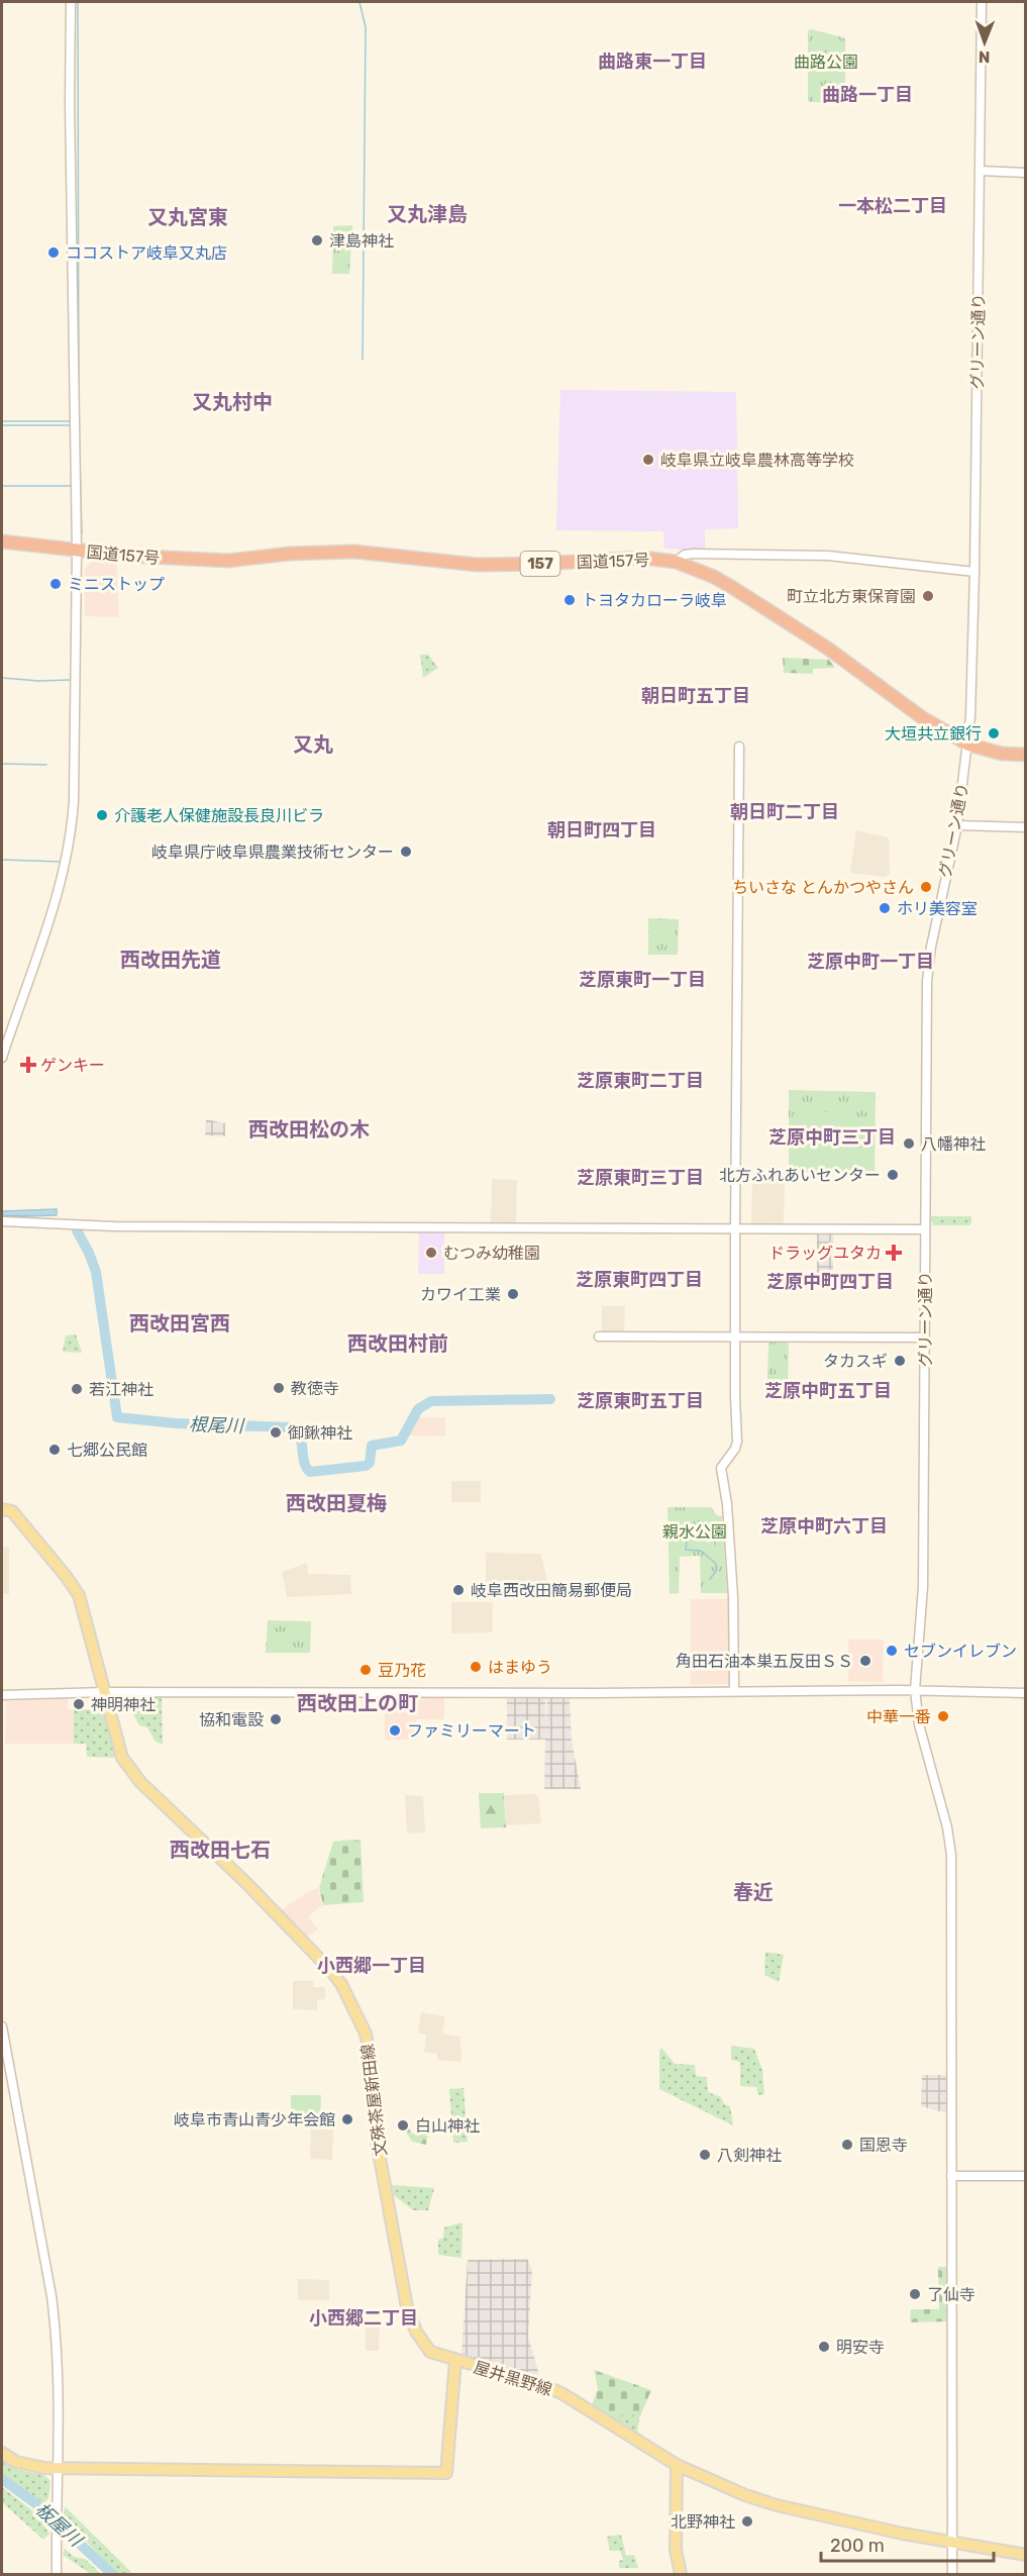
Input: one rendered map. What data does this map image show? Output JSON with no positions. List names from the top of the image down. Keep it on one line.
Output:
{"streets":{"highway":["国道157号","157"],"main road":["文殊茶屋新田線","屋井黒野線"],"street":["グリーン通り"]},"crossings":[["グリーン通り","国道157号"],["グリーン通り","屋井黒野線"],["文殊茶屋新田線","屋井黒野線"]],"districts":["曲路東一丁目","曲路一丁目","一本松二丁目","又丸津島","又丸宮東","又丸村中","朝日町五丁目","又丸","朝日町二丁目","朝日町四丁目","西改田先道","芝原中町一丁目","芝原東町一丁目","芝原東町二丁目","西改田松の木","芝原中町三丁目","芝原東町三丁目","芝原東町四丁目","芝原中町四丁目","西改田宮西","西改田村前","芝原中町五丁目","芝原東町五丁目","西改田夏梅","芝原中町六丁目","西改田上の町","西改田七石","春近","小西郷一丁目","小西郷二丁目"],"water":["根尾川","板屋川"],"parks":["曲路公園","親水公園"],"places":{"other":["津島神社","ココストア岐阜又丸店","岐阜県立岐阜農林高等学校","ミニストップ","町立北方東保育園","トヨタカローラ岐阜","大垣共立銀行","介護老人保健施設長良川ビラ","岐阜県庁岐阜県農業技術センター","ちいさな とんかつやさん","ホリ美容室","八幡神社","北方ふれあいセンター","むつみ幼稚園","カワイ工業","タカスギ","教徳寺","若江神社","御鍬神社","七郷公民館","岐阜西改田簡易郵便局","セブンイレブン","角田石油本巣五反田ＳＳ","はまゆう","豆乃花","神明神社","中華一番","協和電設","ファミリーマート","岐阜市青山青少年会館","白山神社","国恩寺","八剣神社","了仙寺","明安寺","北野神社"],"health":["ゲンキー","ドラッグユタカ"]},"scale_bar":"200 m","north":"bottom"}
